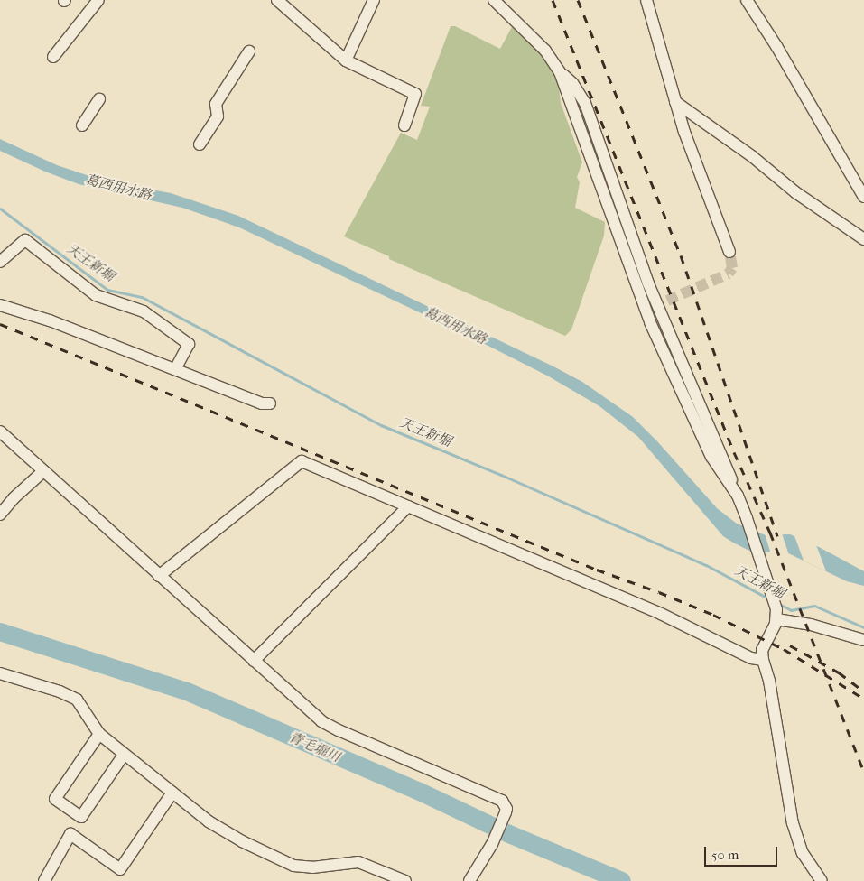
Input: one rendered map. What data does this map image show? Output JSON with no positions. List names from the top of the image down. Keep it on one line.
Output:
{"water":["葛西用水路","天王新堀","青毛堀川"],"scale_bar":"50 m"}
